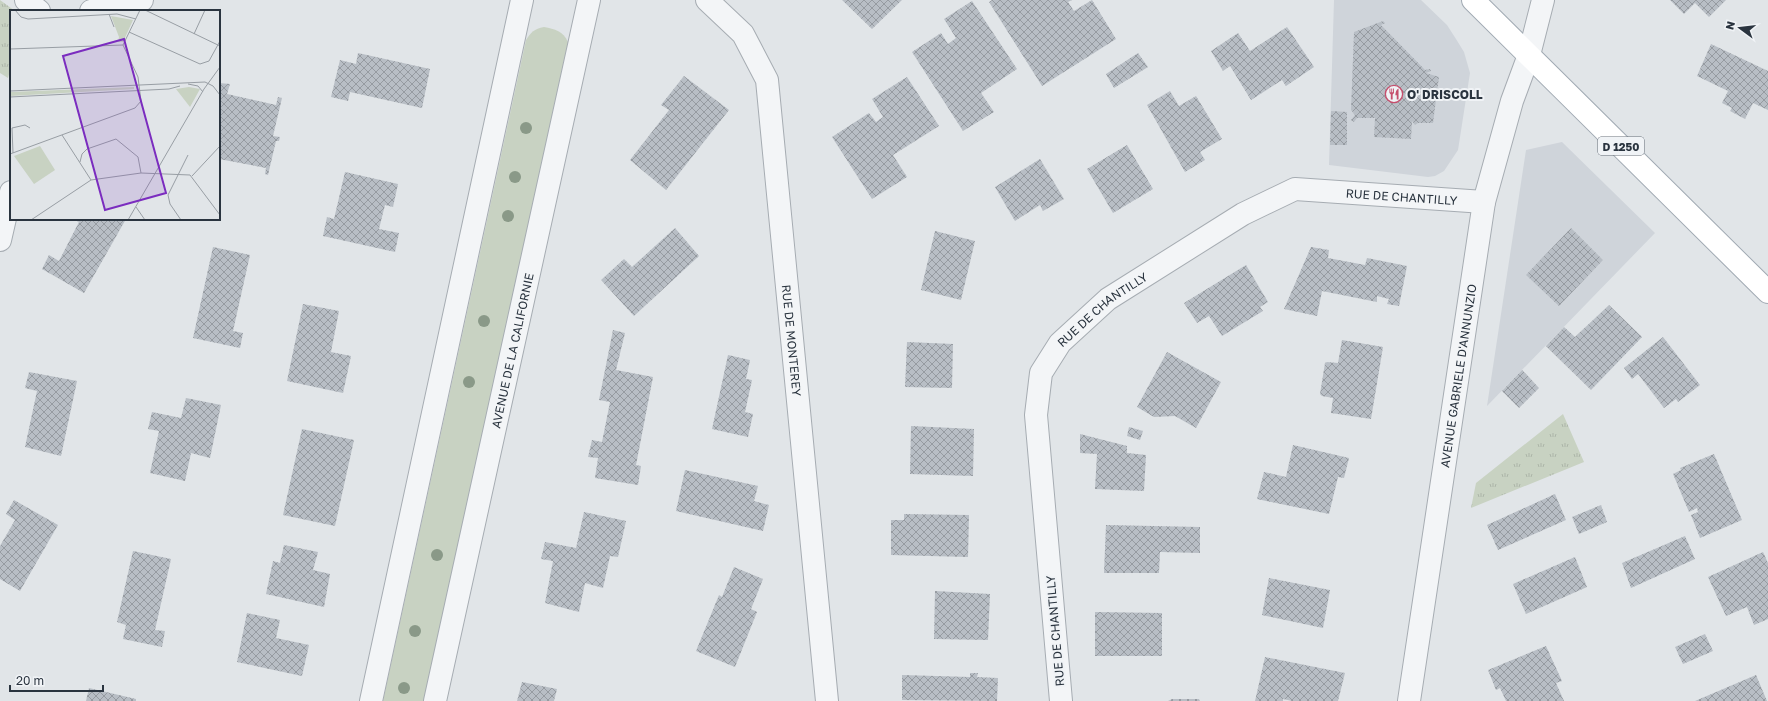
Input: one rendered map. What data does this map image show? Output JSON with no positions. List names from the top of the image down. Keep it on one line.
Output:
{"streets":{"main road":["D 1250"],"street":["RUE DE CHANTILLY","RUE DE MONTEREY","AVENUE DE LA CALIFORNIE","AVENUE GABRIELE D'ANNUNZIO"]},"crossings":[["D 1250","AVENUE GABRIELE D'ANNUNZIO"],["RUE DE CHANTILLY","AVENUE GABRIELE D'ANNUNZIO"]],"places":{"restaurant":["O' DRISCOLL"]},"scale_bar":"20 m","north":"left"}
